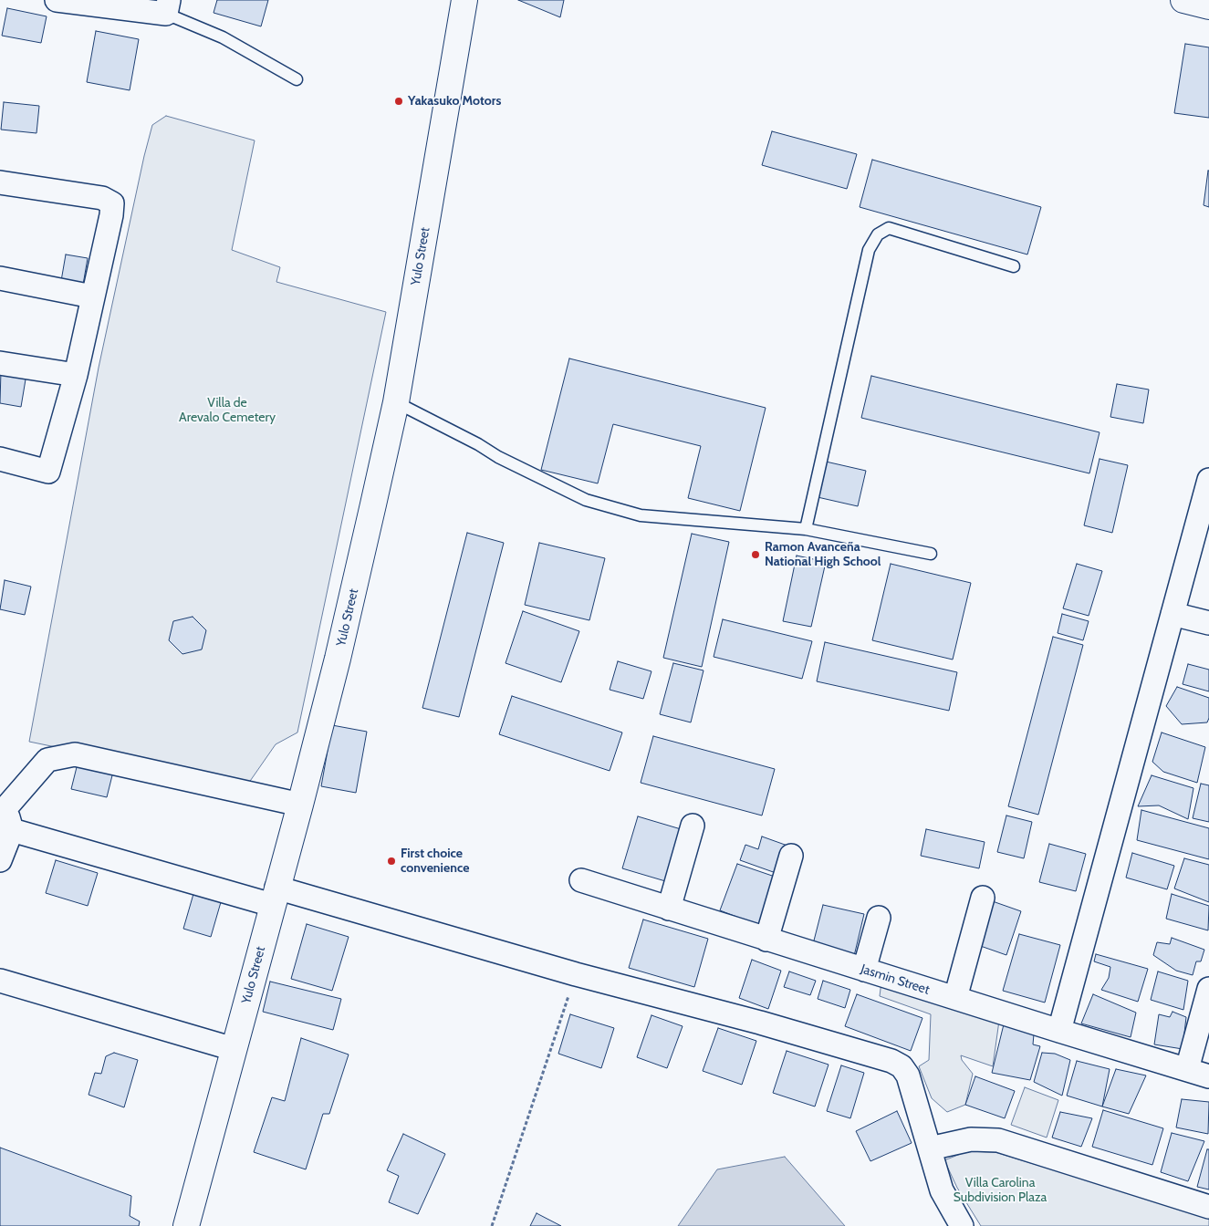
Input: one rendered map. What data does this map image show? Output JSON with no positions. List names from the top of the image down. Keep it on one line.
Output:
{"streets":{"main road":["Yulo Street"],"street":["Jasmin Street"]},"parks":["Villa de Arevalo Cemetery","Villa Carolina Subdivision Plaza"],"places":["Yakasuko Motors","Ramon Avanceña National High School","First choice convenience"]}
